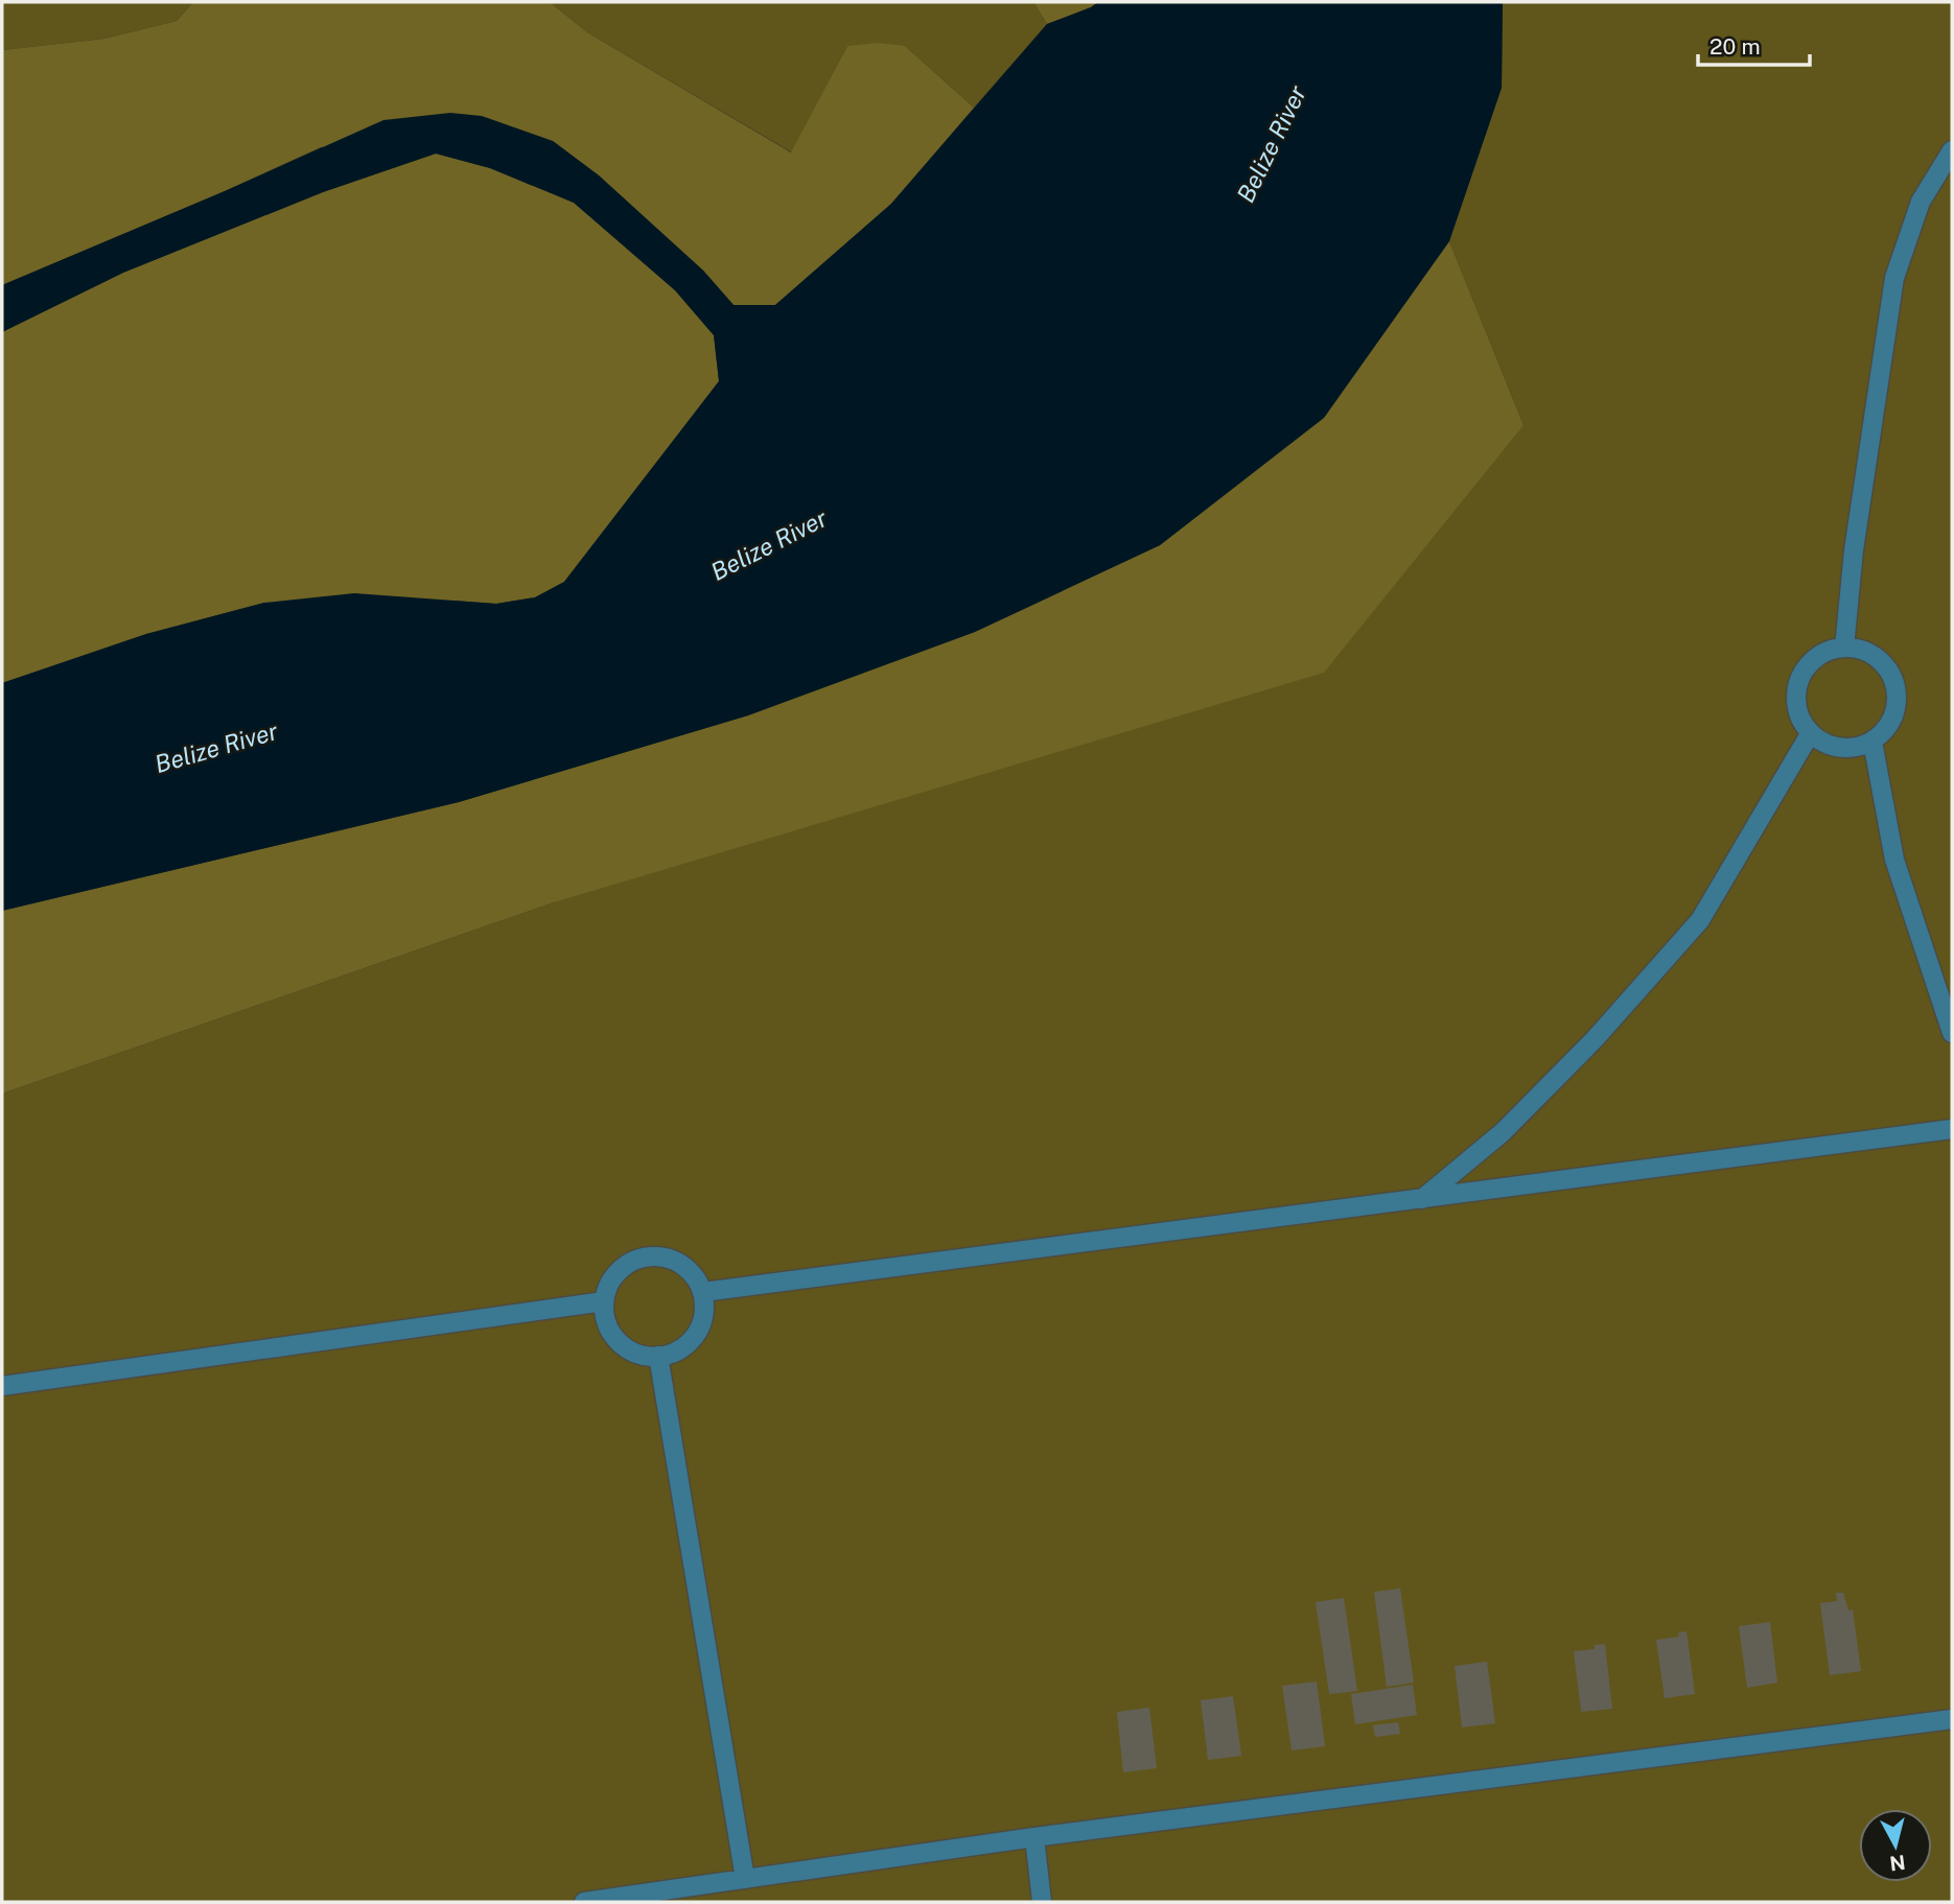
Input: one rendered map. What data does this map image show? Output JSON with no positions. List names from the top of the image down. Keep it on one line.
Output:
{"water":["Belize River"],"scale_bar":"20 m","north":"bottom"}
